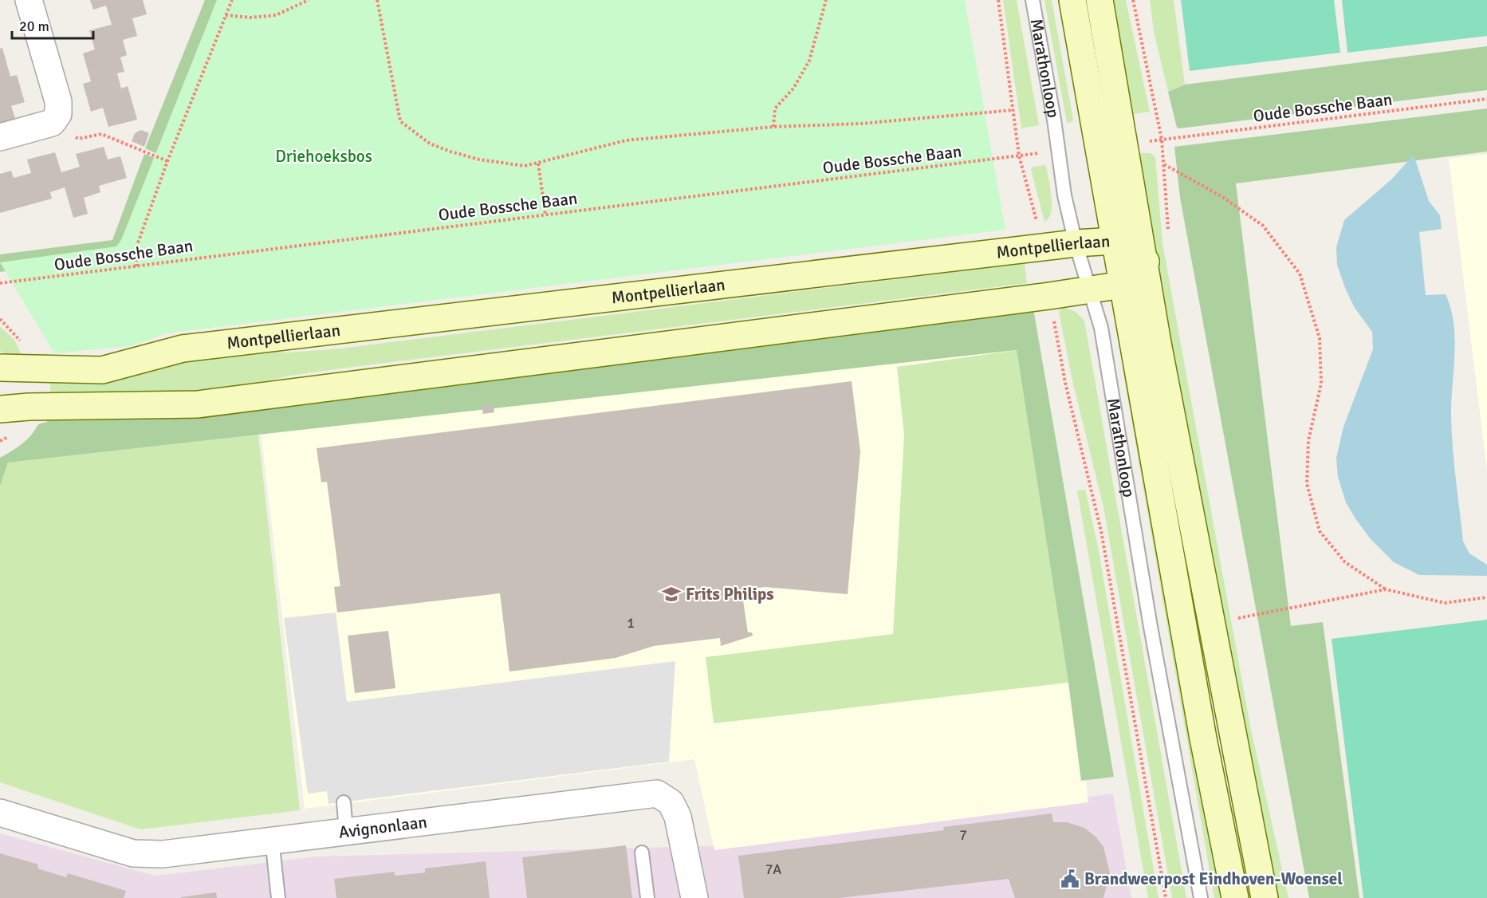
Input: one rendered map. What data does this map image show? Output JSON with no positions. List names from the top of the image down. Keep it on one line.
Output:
{"streets":{"street":["Marathonloop","Montpellierlaan","Avignonlaan"],"path":["Oude Bossche Baan"]},"crossings":[["Marathonloop","Oude Bossche Baan"],["Marathonloop","Montpellierlaan"]],"parks":["Driehoeksbos"],"places":{"school or university":["Frits Philips"],"public building":["Brandweerpost Eindhoven-Woensel"]},"house_numbers":["1","7","7A"],"scale_bar":"20 m"}
